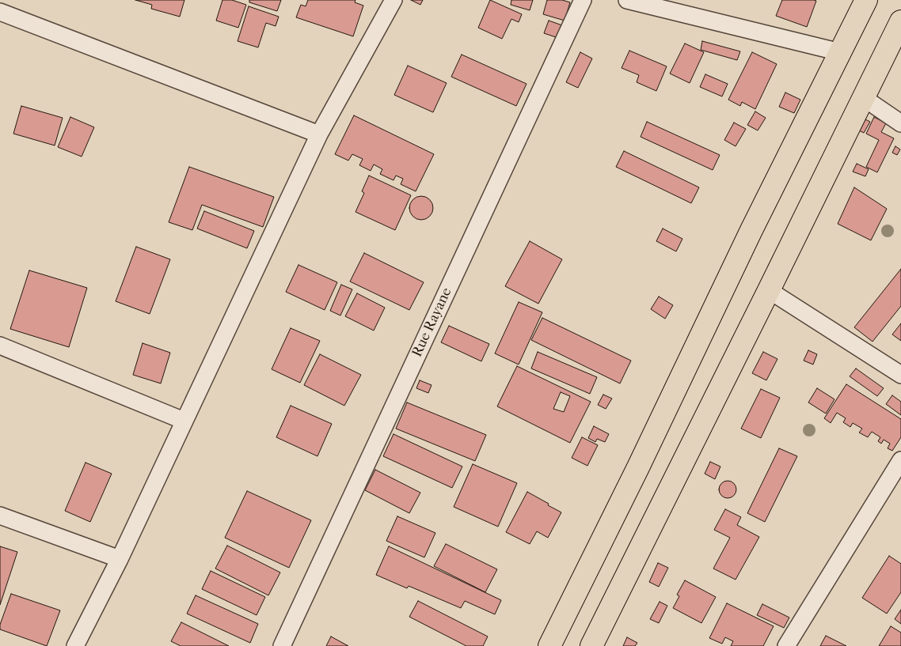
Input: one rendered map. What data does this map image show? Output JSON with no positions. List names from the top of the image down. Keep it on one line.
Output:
{"streets":{"street":["Rue Rayane"]}}
